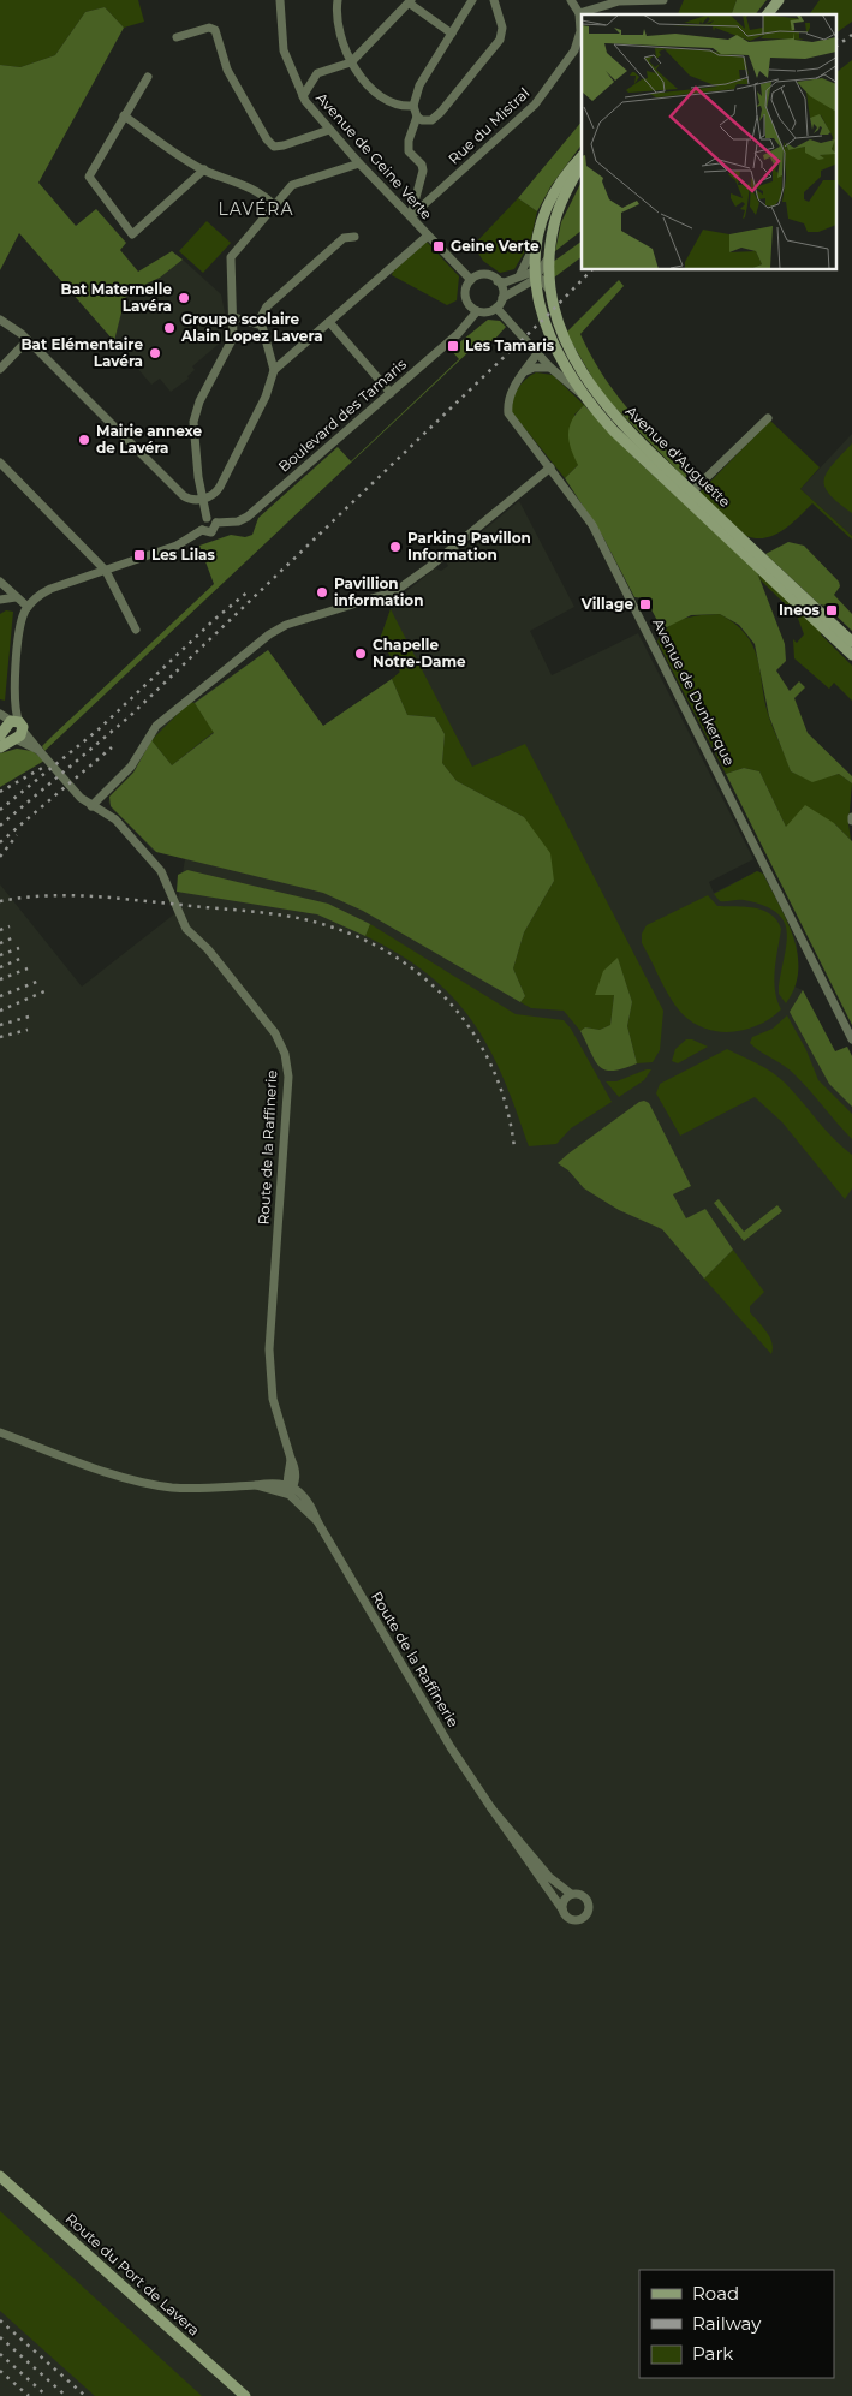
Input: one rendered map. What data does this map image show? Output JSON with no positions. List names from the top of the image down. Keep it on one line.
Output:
{"streets":{"main road":["Avenue d'Auguette","Route du Port de Lavera"],"street":["Rue du Mistral","Avenue de Geine Verte","Boulevard des Tamaris","Avenue de Dunkerque","Route de la Raffinerie"]},"crossings":[["Rue du Mistral","Avenue de Geine Verte"],["Avenue de Geine Verte","Boulevard des Tamaris"]],"districts":["LAVÉRA"],"places":{"transit":["Geine Verte","Les Tamaris","Les Lilas","Village","Ineos"],"other":["Bat Maternelle Lavéra","Groupe scolaire Alain Lopez Lavera","Bat Elémentaire Lavéra","Mairie annexe de Lavéra","Parking Pavillon Information","Pavillion information","Chapelle Notre-Dame"]},"legend":["Road","Railway","Park"]}
